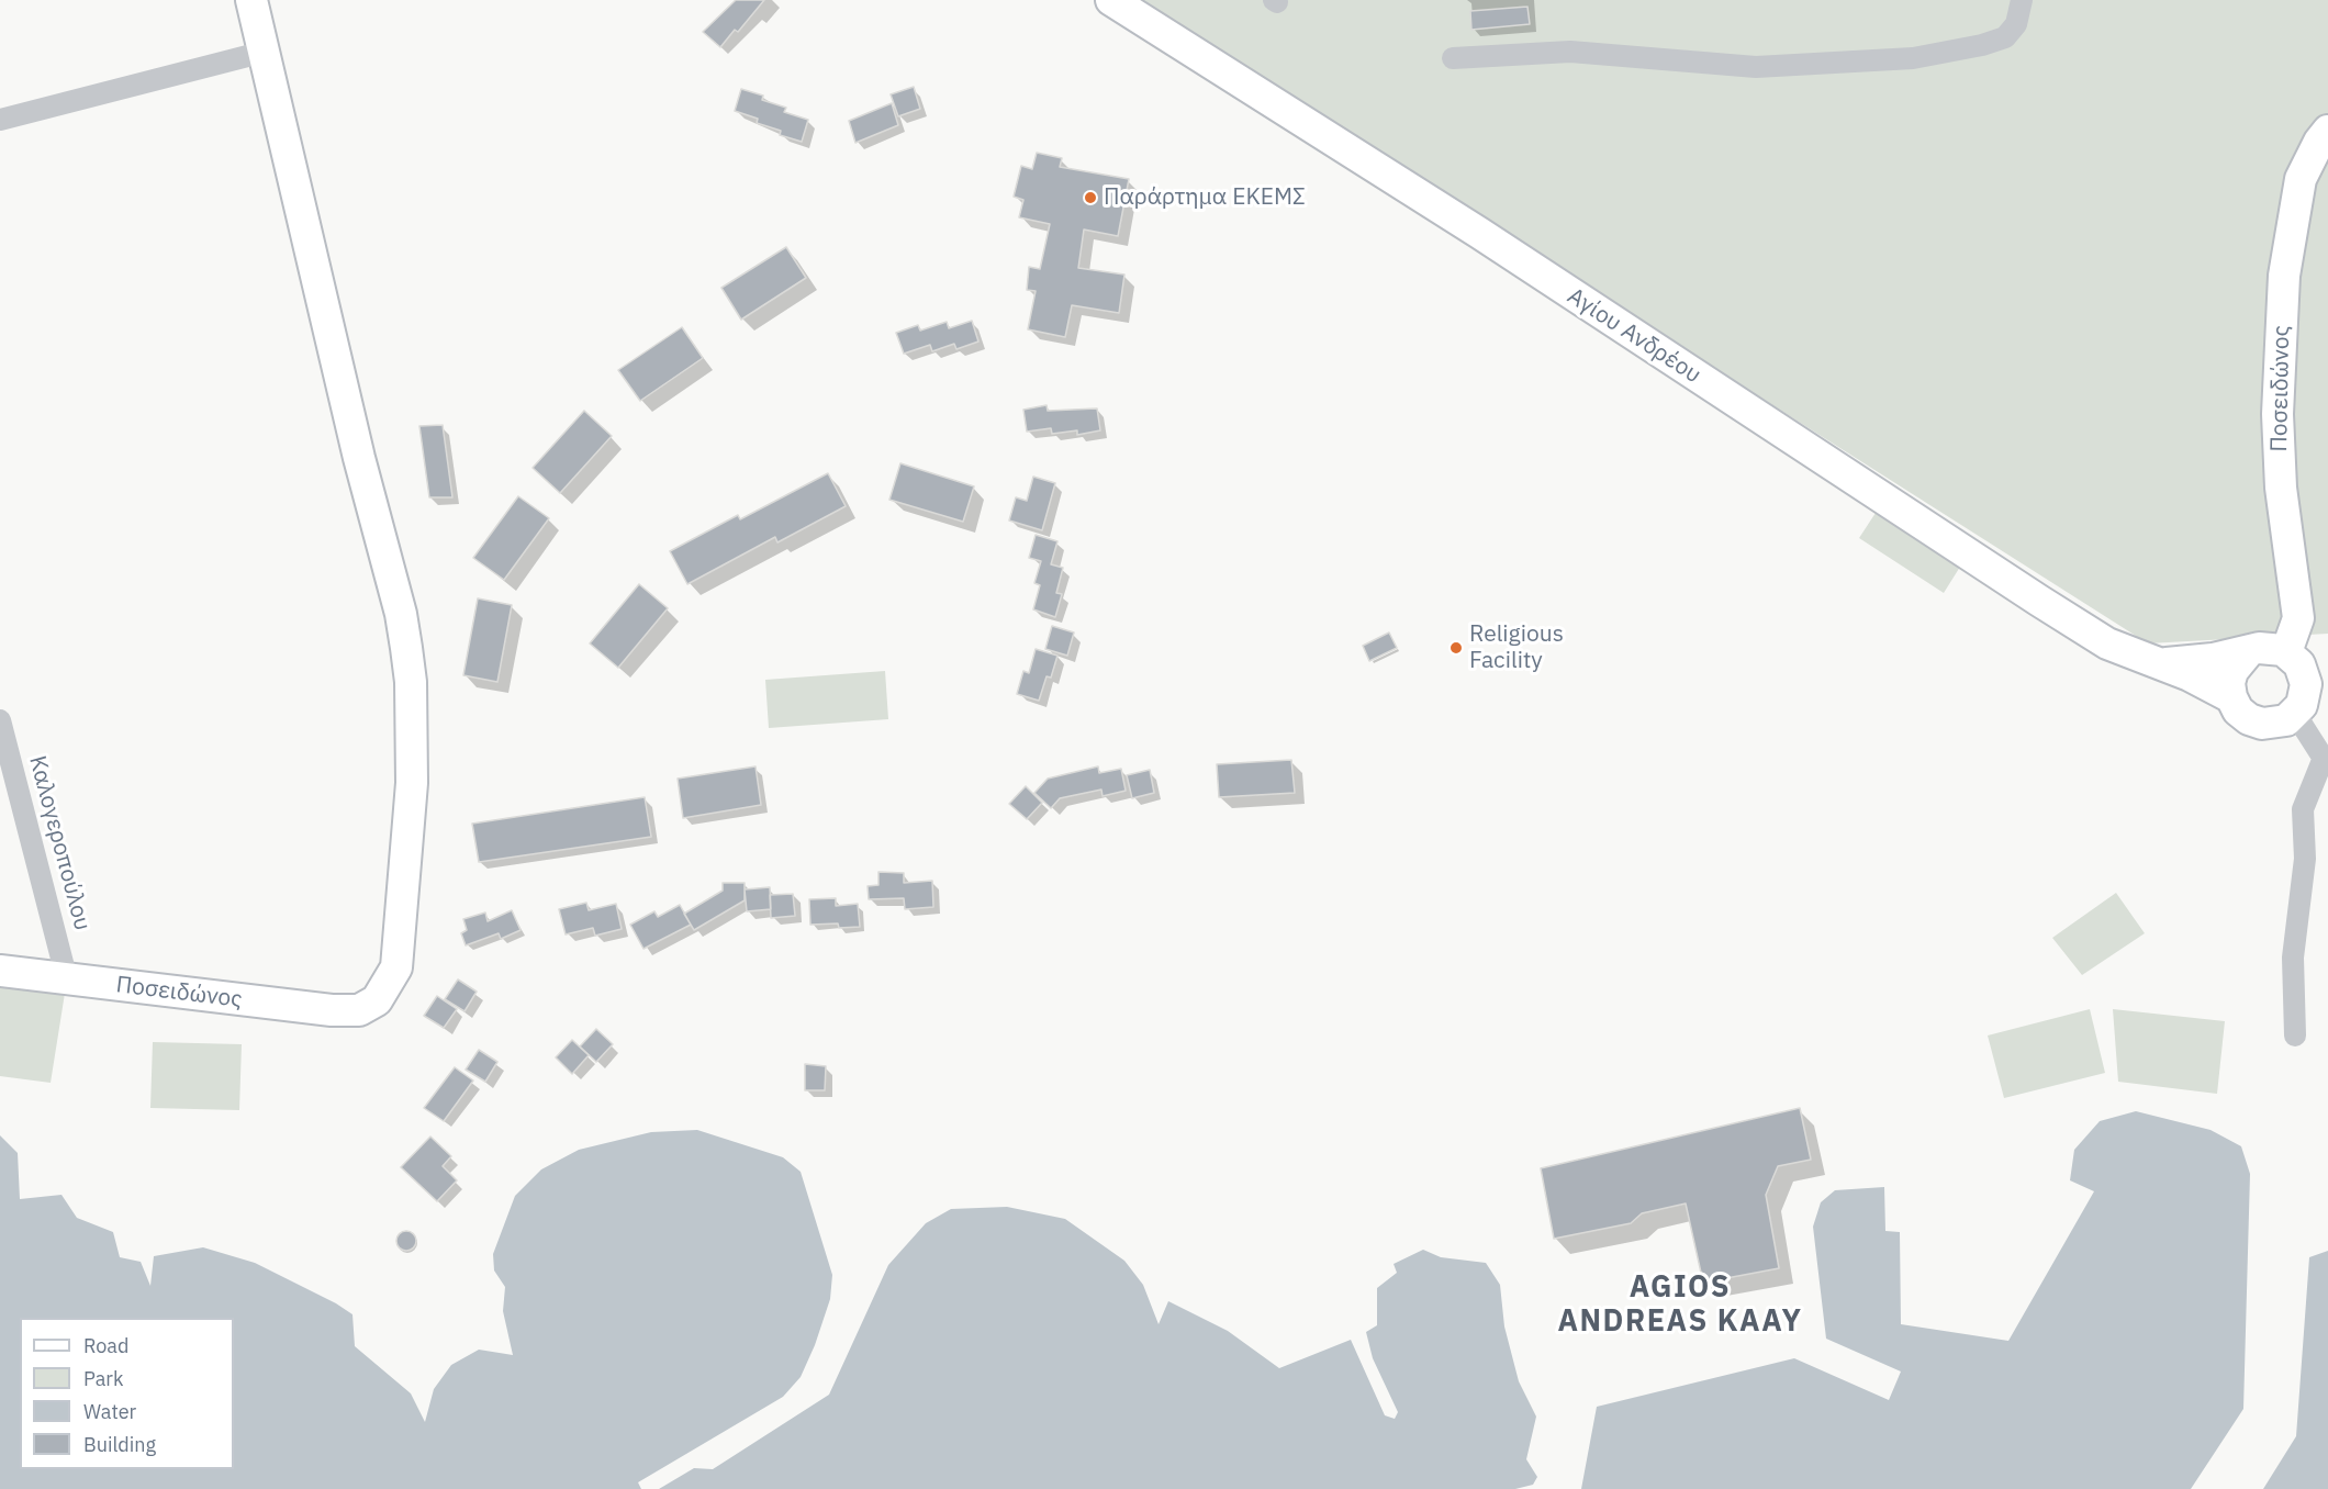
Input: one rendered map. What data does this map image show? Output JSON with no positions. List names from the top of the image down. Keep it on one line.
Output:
{"streets":{"street":["Αγίου Ανδρέου","Ποσειδώνος","Καλογεροπούλου"]},"crossings":[["Ποσειδώνος","Καλογεροπούλου"]],"districts":["AGIOS ANDREAS KAAY"],"places":["Παράρτημα ΕΚΕΜΣ","Religious Facility"],"legend":["Road","Park","Water","Building"]}
